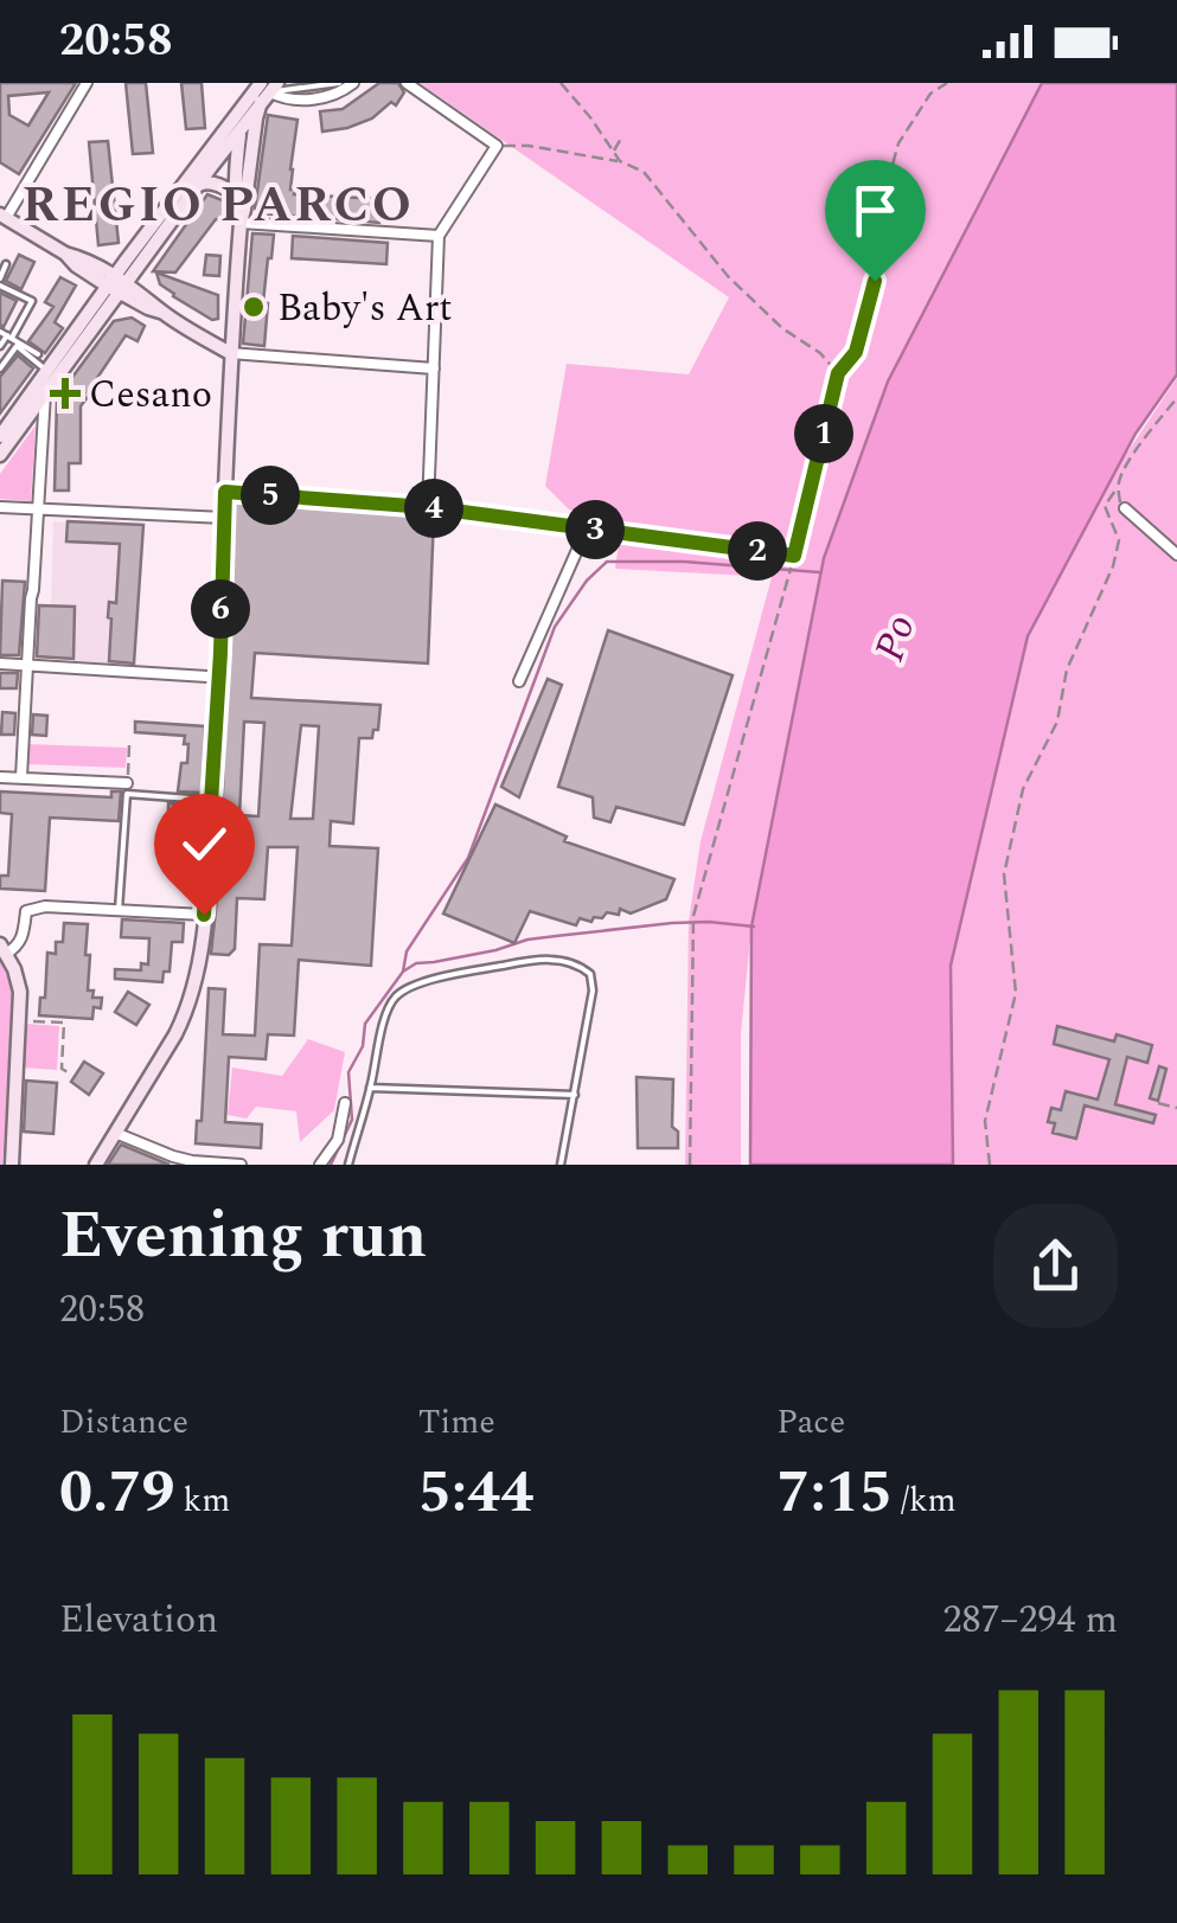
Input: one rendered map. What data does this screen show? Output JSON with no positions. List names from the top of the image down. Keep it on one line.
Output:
{"districts":["REGIO PARCO"],"water":["Po"],"places":{"other":["Baby's Art"],"health":["Cesano"]},"page":{"status":"20:58","pins":["1","5","4","3","2","6"],"heading":["Evening run","20:58"],"stats":[["Distance","0.79 km"],["Time","5:44"],["Pace","7:15 /km"]],"chart":["Elevation","287–294 m"]}}
